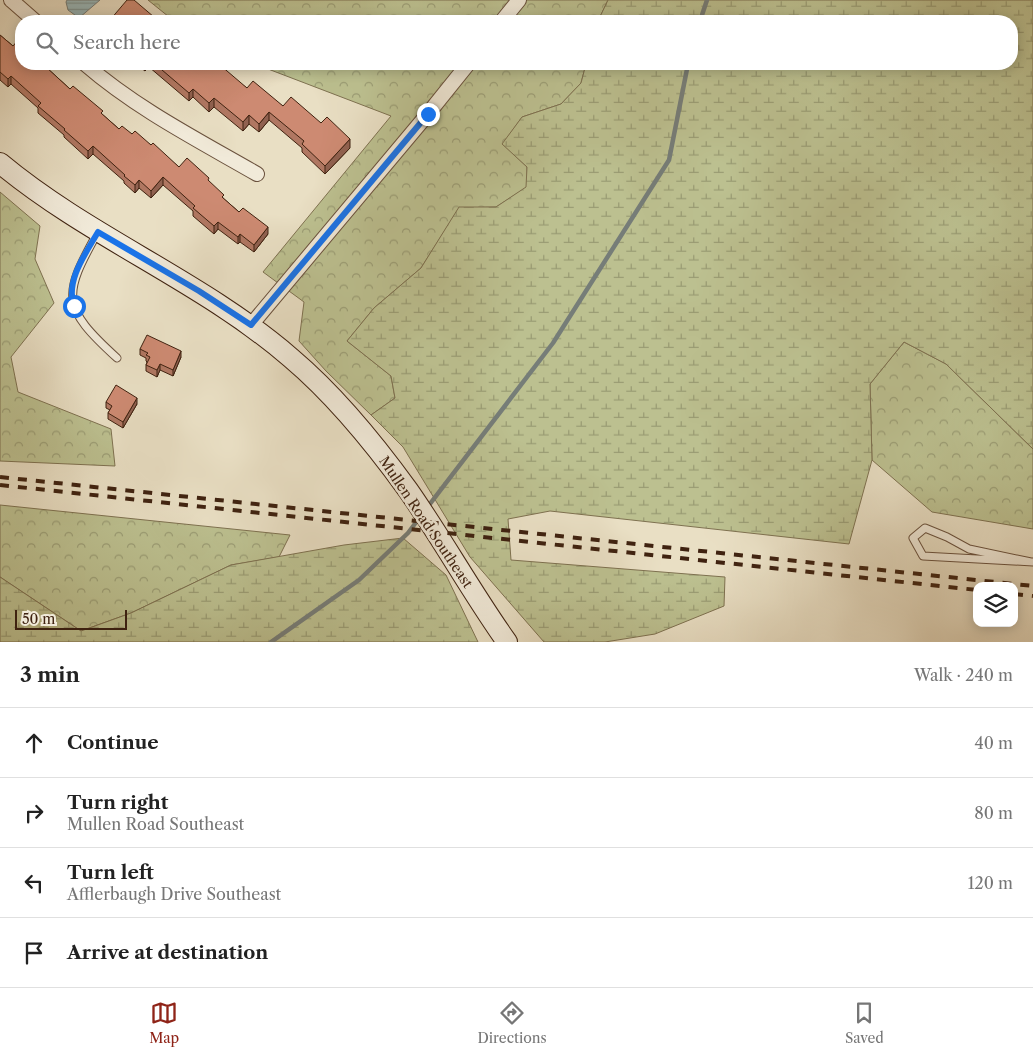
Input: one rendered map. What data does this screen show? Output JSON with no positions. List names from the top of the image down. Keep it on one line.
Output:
{"streets":{"street":["Mullen Road Southeast"]},"scale_bar":"50 m","page":{"search":"Search here","scale":"50 m","heading":["3 min","Walk · 240 m"],"list":[["Continue","40 m"],["Turn right","Mullen Road Southeast","80 m"],["Turn left","Afflerbaugh Drive Southeast","120 m"],"Arrive at destination"],"nav":["Map","Directions","Saved"]}}
